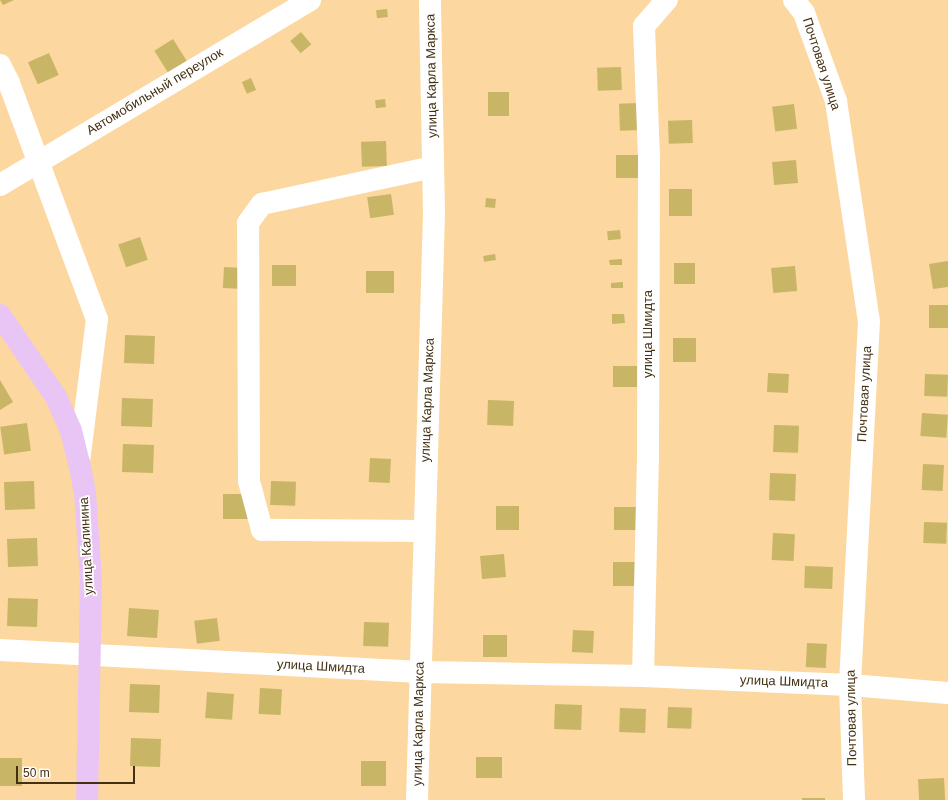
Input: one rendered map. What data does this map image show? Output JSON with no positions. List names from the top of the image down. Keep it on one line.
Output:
{"streets":{"main road":["улица Калинина"],"street":["Почтовая улица","улица Карла Маркса","Автомобильный переулок","улица Шмидта"]},"crossings":[["Почтовая улица","улица Шмидта"],["улица Карла Маркса","улица Шмидта"],["улица Шмидта","улица Калинина"]],"scale_bar":"50 m"}
